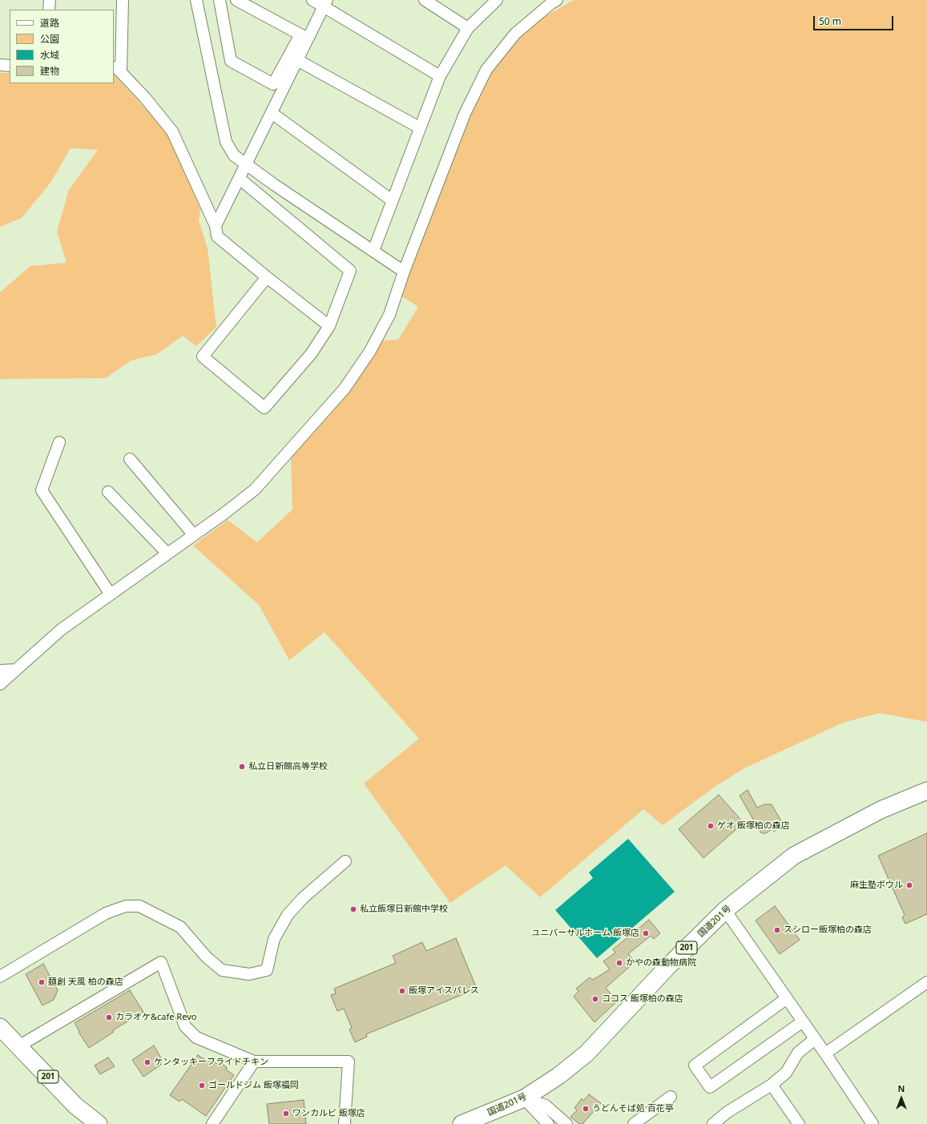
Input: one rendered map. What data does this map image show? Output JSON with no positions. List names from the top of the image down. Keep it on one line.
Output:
{"streets":{"highway":["国道201号","201"]},"places":["私立日新館高等学校","ゲオ 飯塚柏の森店","麻生塾ボウル","私立飯塚日新館中学校","スシロー飯塚柏の森店","ユニバーサルホーム 飯塚店","かやの森動物病院","麺創 天風 柏の森店","飯塚アイスパレス","ココス 飯塚柏の森店","カラオケ&cafe Revo","ケンタッキーフライドチキン","ゴールドジム 飯塚福岡","うどんそば処 百花亭","ワンカルビ 飯塚店"],"legend":["道路","公園","水域","建物"],"scale_bar":"50 m","north":"top"}
